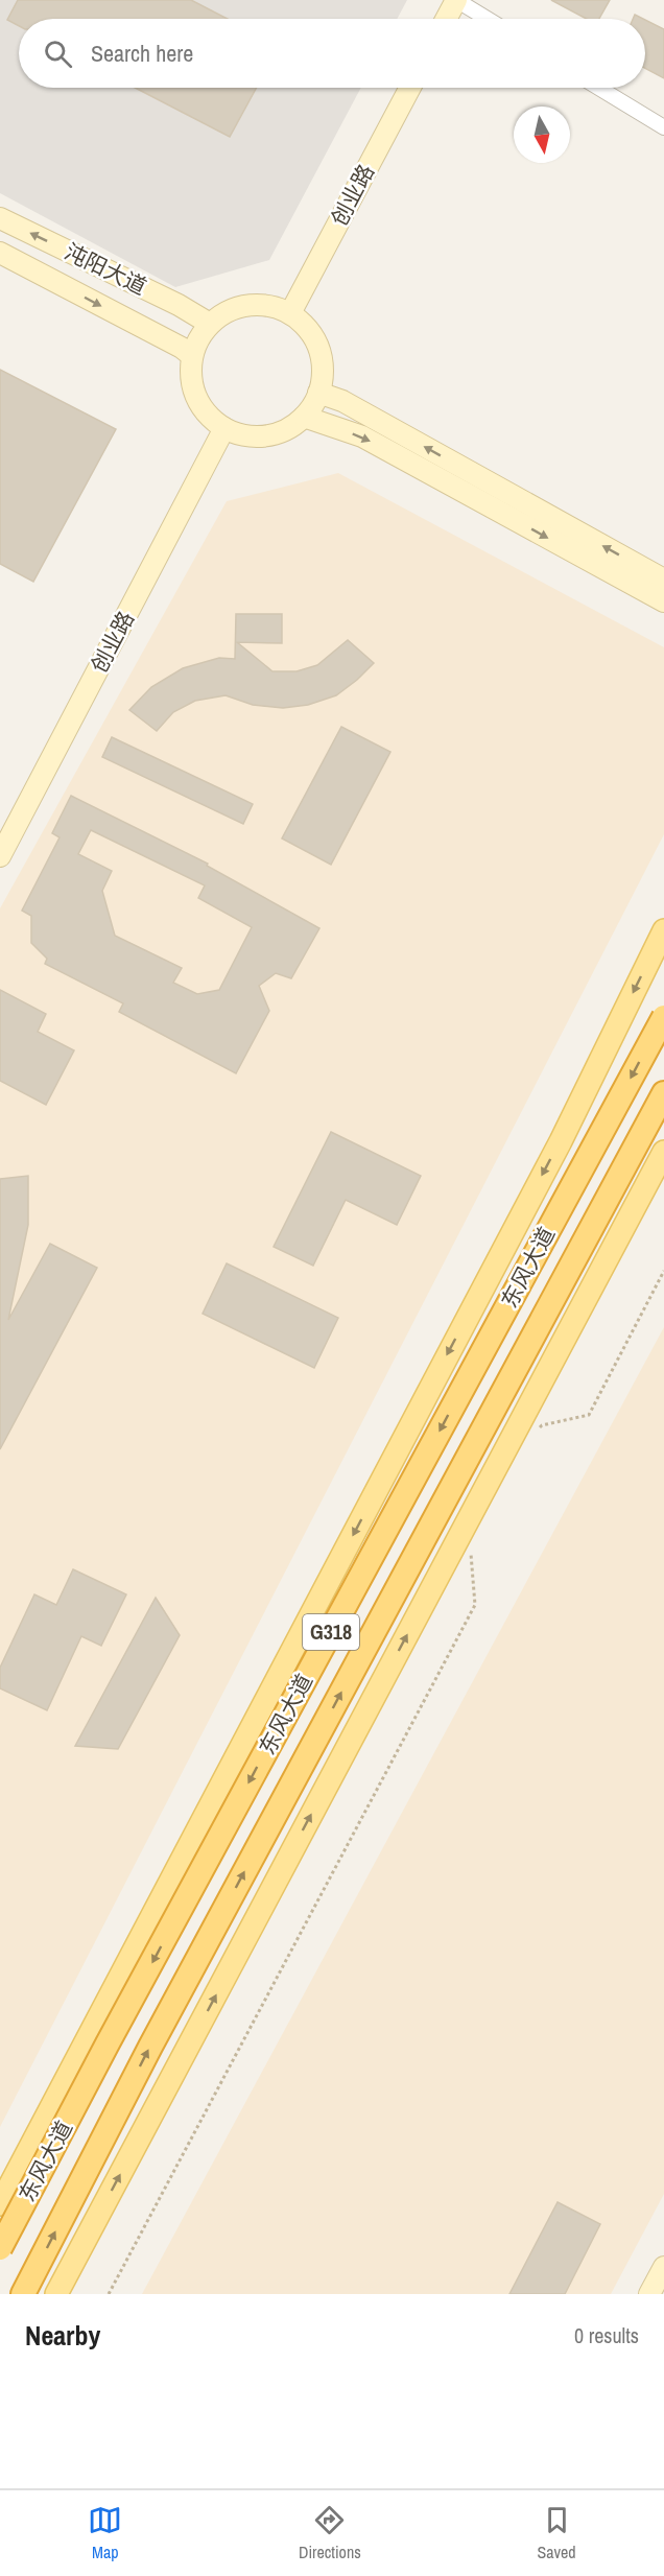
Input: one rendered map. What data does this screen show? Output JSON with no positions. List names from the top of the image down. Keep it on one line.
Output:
{"streets":{"highway":["东风大道","G318"],"main road":["创业路","沌阳大道"]},"crossings":[["创业路","沌阳大道"]],"north":"bottom","page":{"search":"Search here","heading":["Nearby","0 results"],"nav":["Map","Directions","Saved"]}}
